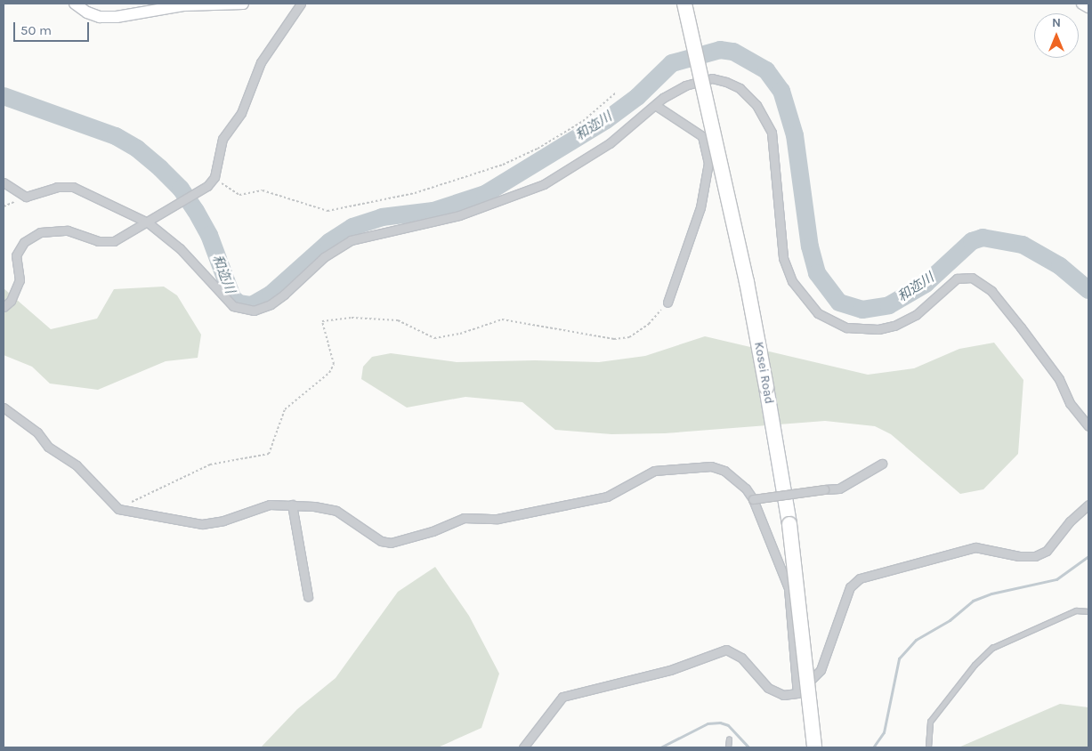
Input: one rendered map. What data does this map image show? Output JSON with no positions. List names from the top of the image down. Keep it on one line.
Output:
{"streets":{"highway":["Kosei Road"]},"water":["和迩川"],"scale_bar":"50 m","north":"top"}
